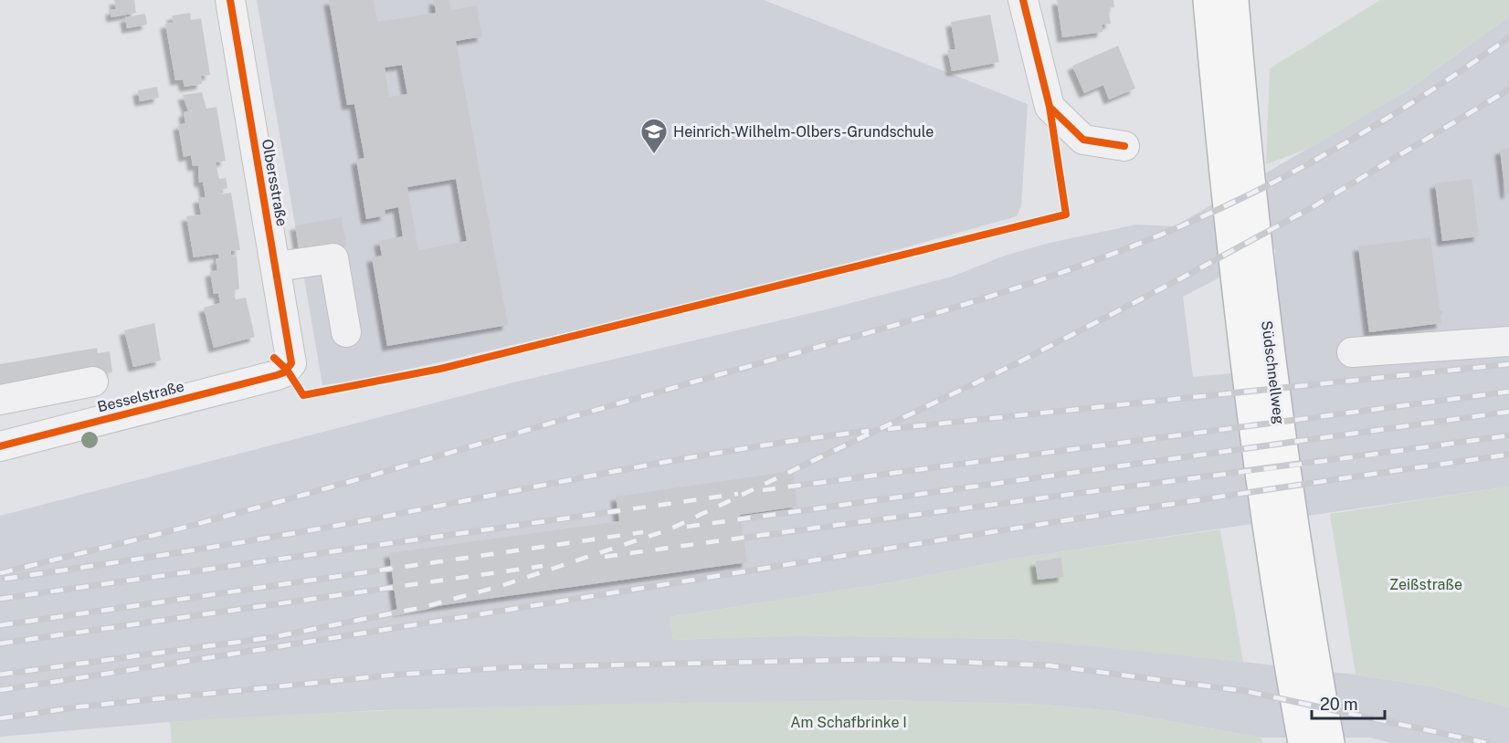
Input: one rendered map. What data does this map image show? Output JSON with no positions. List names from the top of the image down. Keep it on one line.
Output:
{"streets":{"highway":["Südschnellweg"],"street":["Olbersstraße","Besselstraße"]},"crossings":[["Olbersstraße","Besselstraße"]],"parks":["Zeißstraße","Am Schafbrinke I"],"places":{"school or university":["Heinrich-Wilhelm-Olbers-Grundschule"]},"scale_bar":"20 m"}
